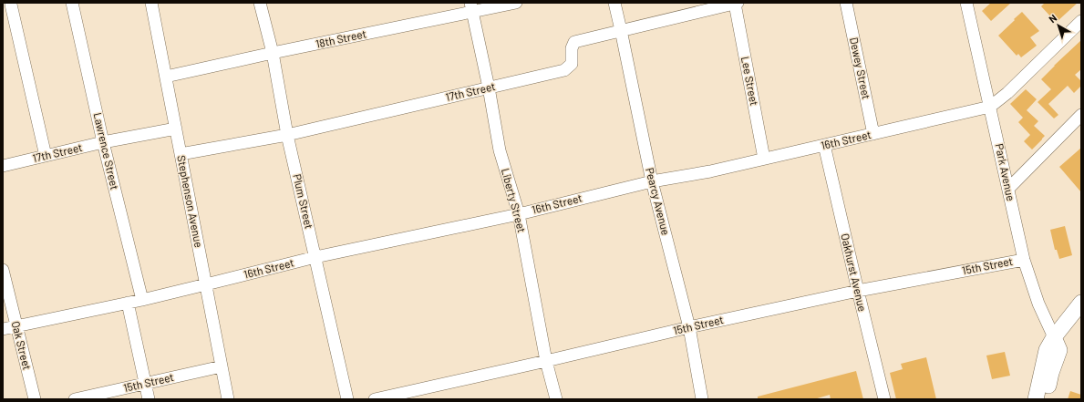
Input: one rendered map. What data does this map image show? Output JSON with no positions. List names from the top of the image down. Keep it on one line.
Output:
{"streets":{"street":["18th Street","Dewey Street","Lee Street","17th Street","16th Street","Lawrence Street","Park Avenue","Liberty Street","Stephenson Avenue","Plum Street","Pearcy Avenue","15th Street","Oakhurst Avenue","Oak Street"]},"crossings":[["18th Street","Liberty Street"],["18th Street","Stephenson Avenue"],["18th Street","Plum Street"],["Dewey Street","16th Street"],["Lee Street","17th Street"],["Lee Street","16th Street"],["17th Street","Lawrence Street"],["17th Street","Liberty Street"],["17th Street","Stephenson Avenue"],["17th Street","Plum Street"],["17th Street","Pearcy Avenue"],["16th Street","Lawrence Street"],["16th Street","Park Avenue"],["16th Street","Liberty Street"],["16th Street","Stephenson Avenue"],["16th Street","Plum Street"],["16th Street","Pearcy Avenue"],["16th Street","Oakhurst Avenue"],["16th Street","Oak Street"],["Park Avenue","15th Street"],["Liberty Street","15th Street"],["Stephenson Avenue","15th Street"],["Pearcy Avenue","15th Street"],["15th Street","Oakhurst Avenue"]],"north":"top left"}
